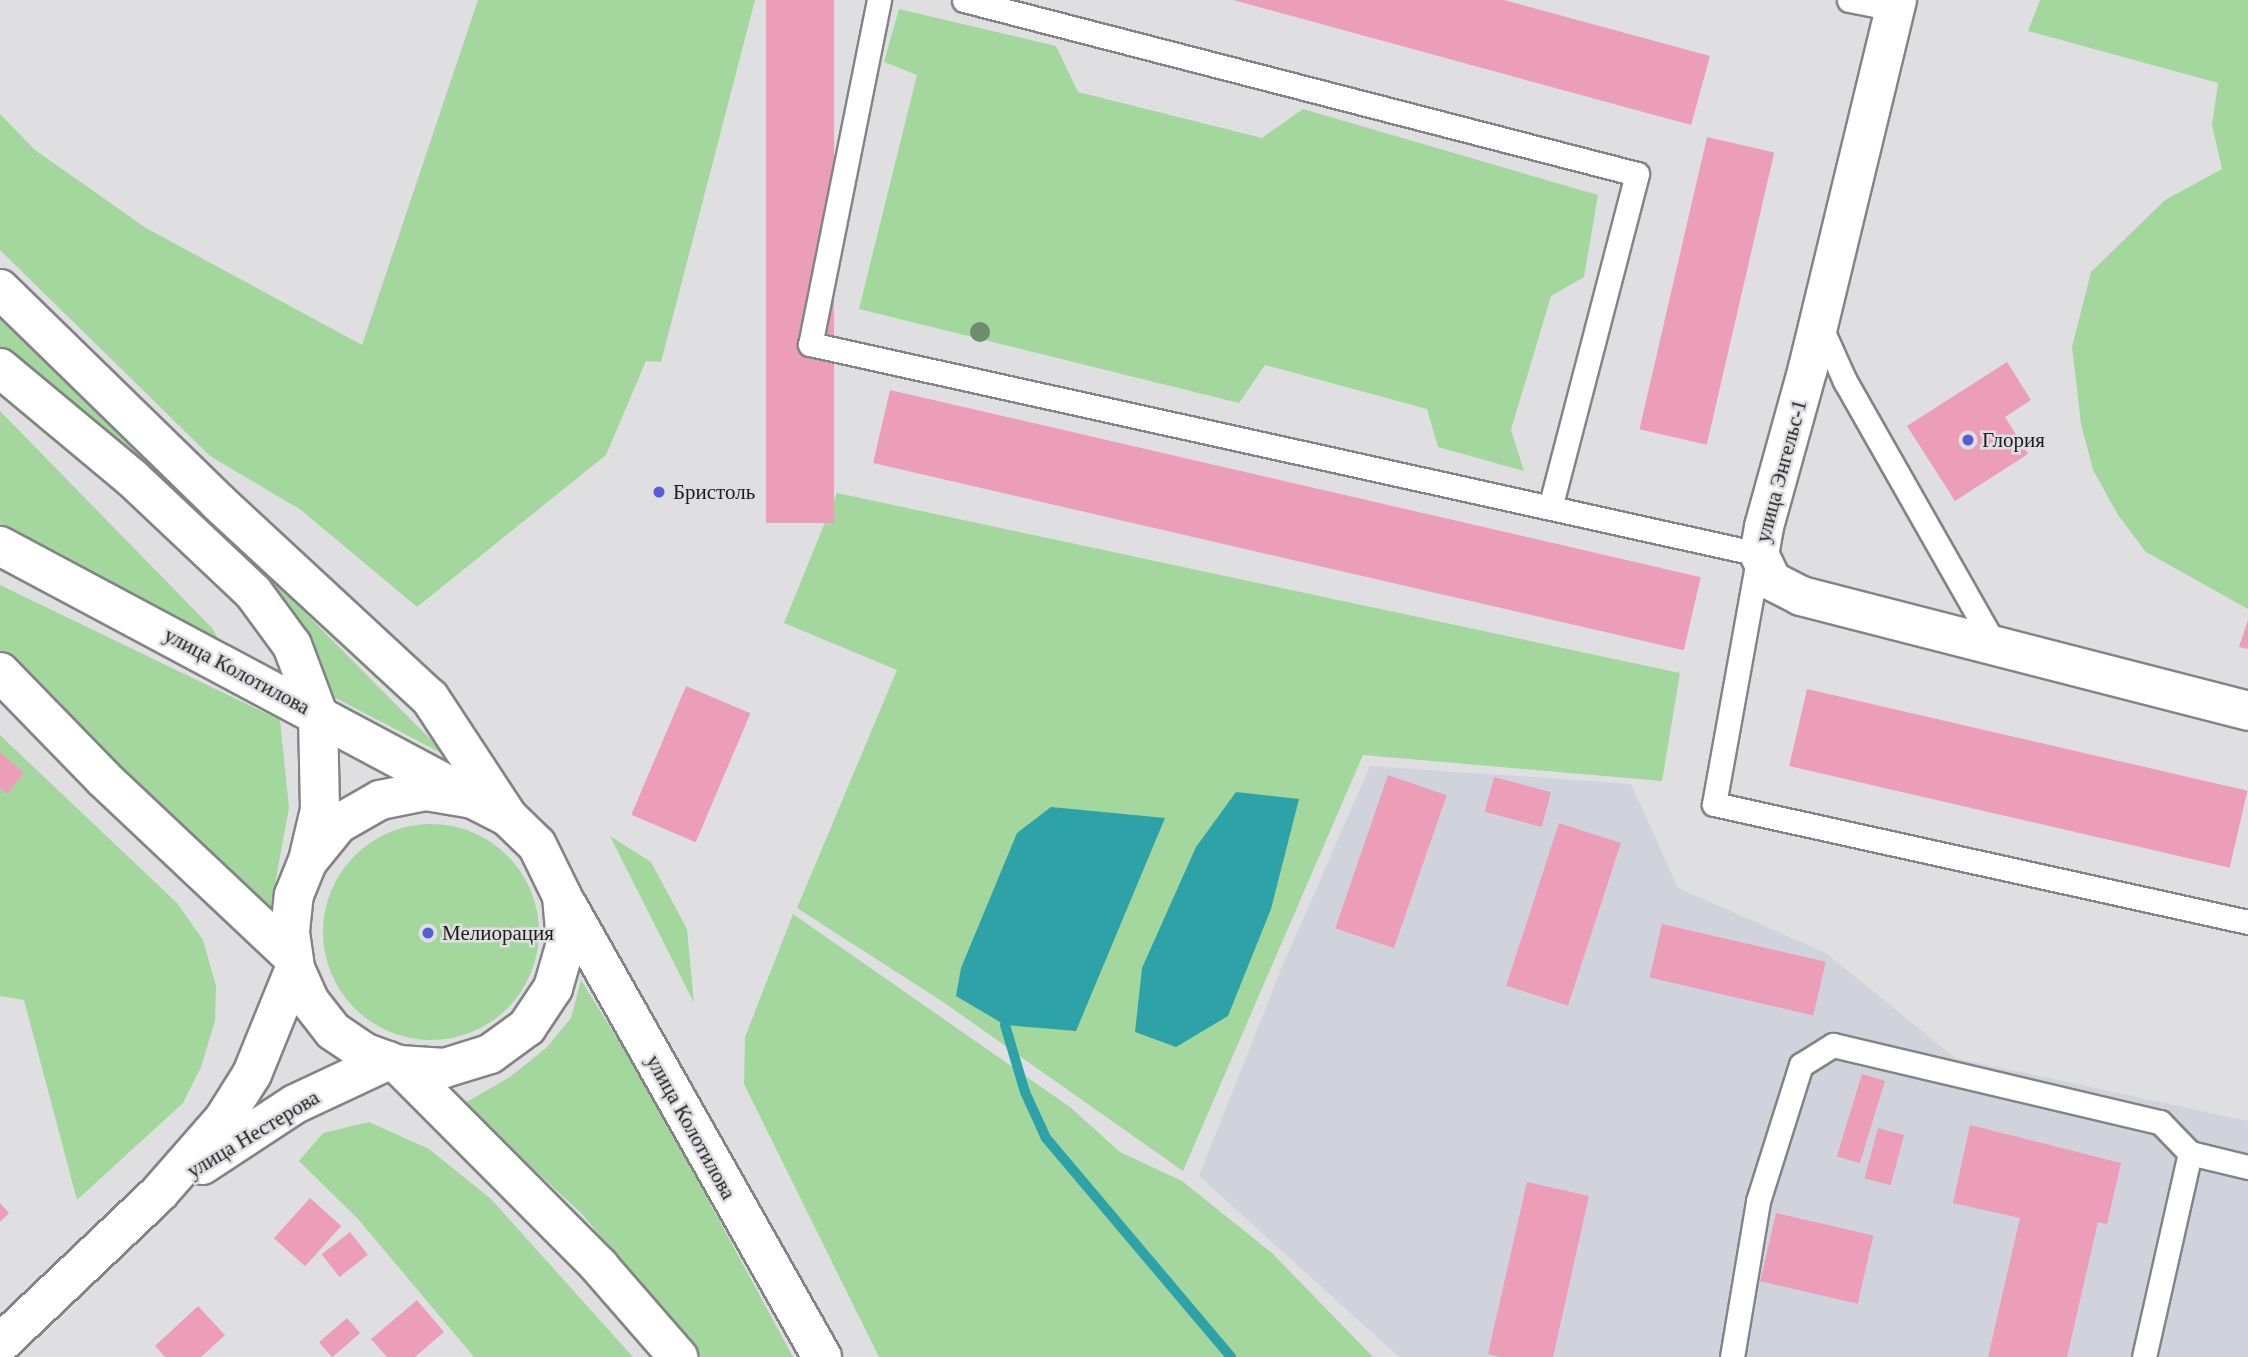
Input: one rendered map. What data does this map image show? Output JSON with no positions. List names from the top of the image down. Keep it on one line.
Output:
{"streets":{"main road":["улица Энгельс-1","улица Колотилова","улица Нестерова"]},"crossings":[["улица Колотилова","улица Нестерова"]],"places":["Глория","Бристоль","Мелиорация"]}
